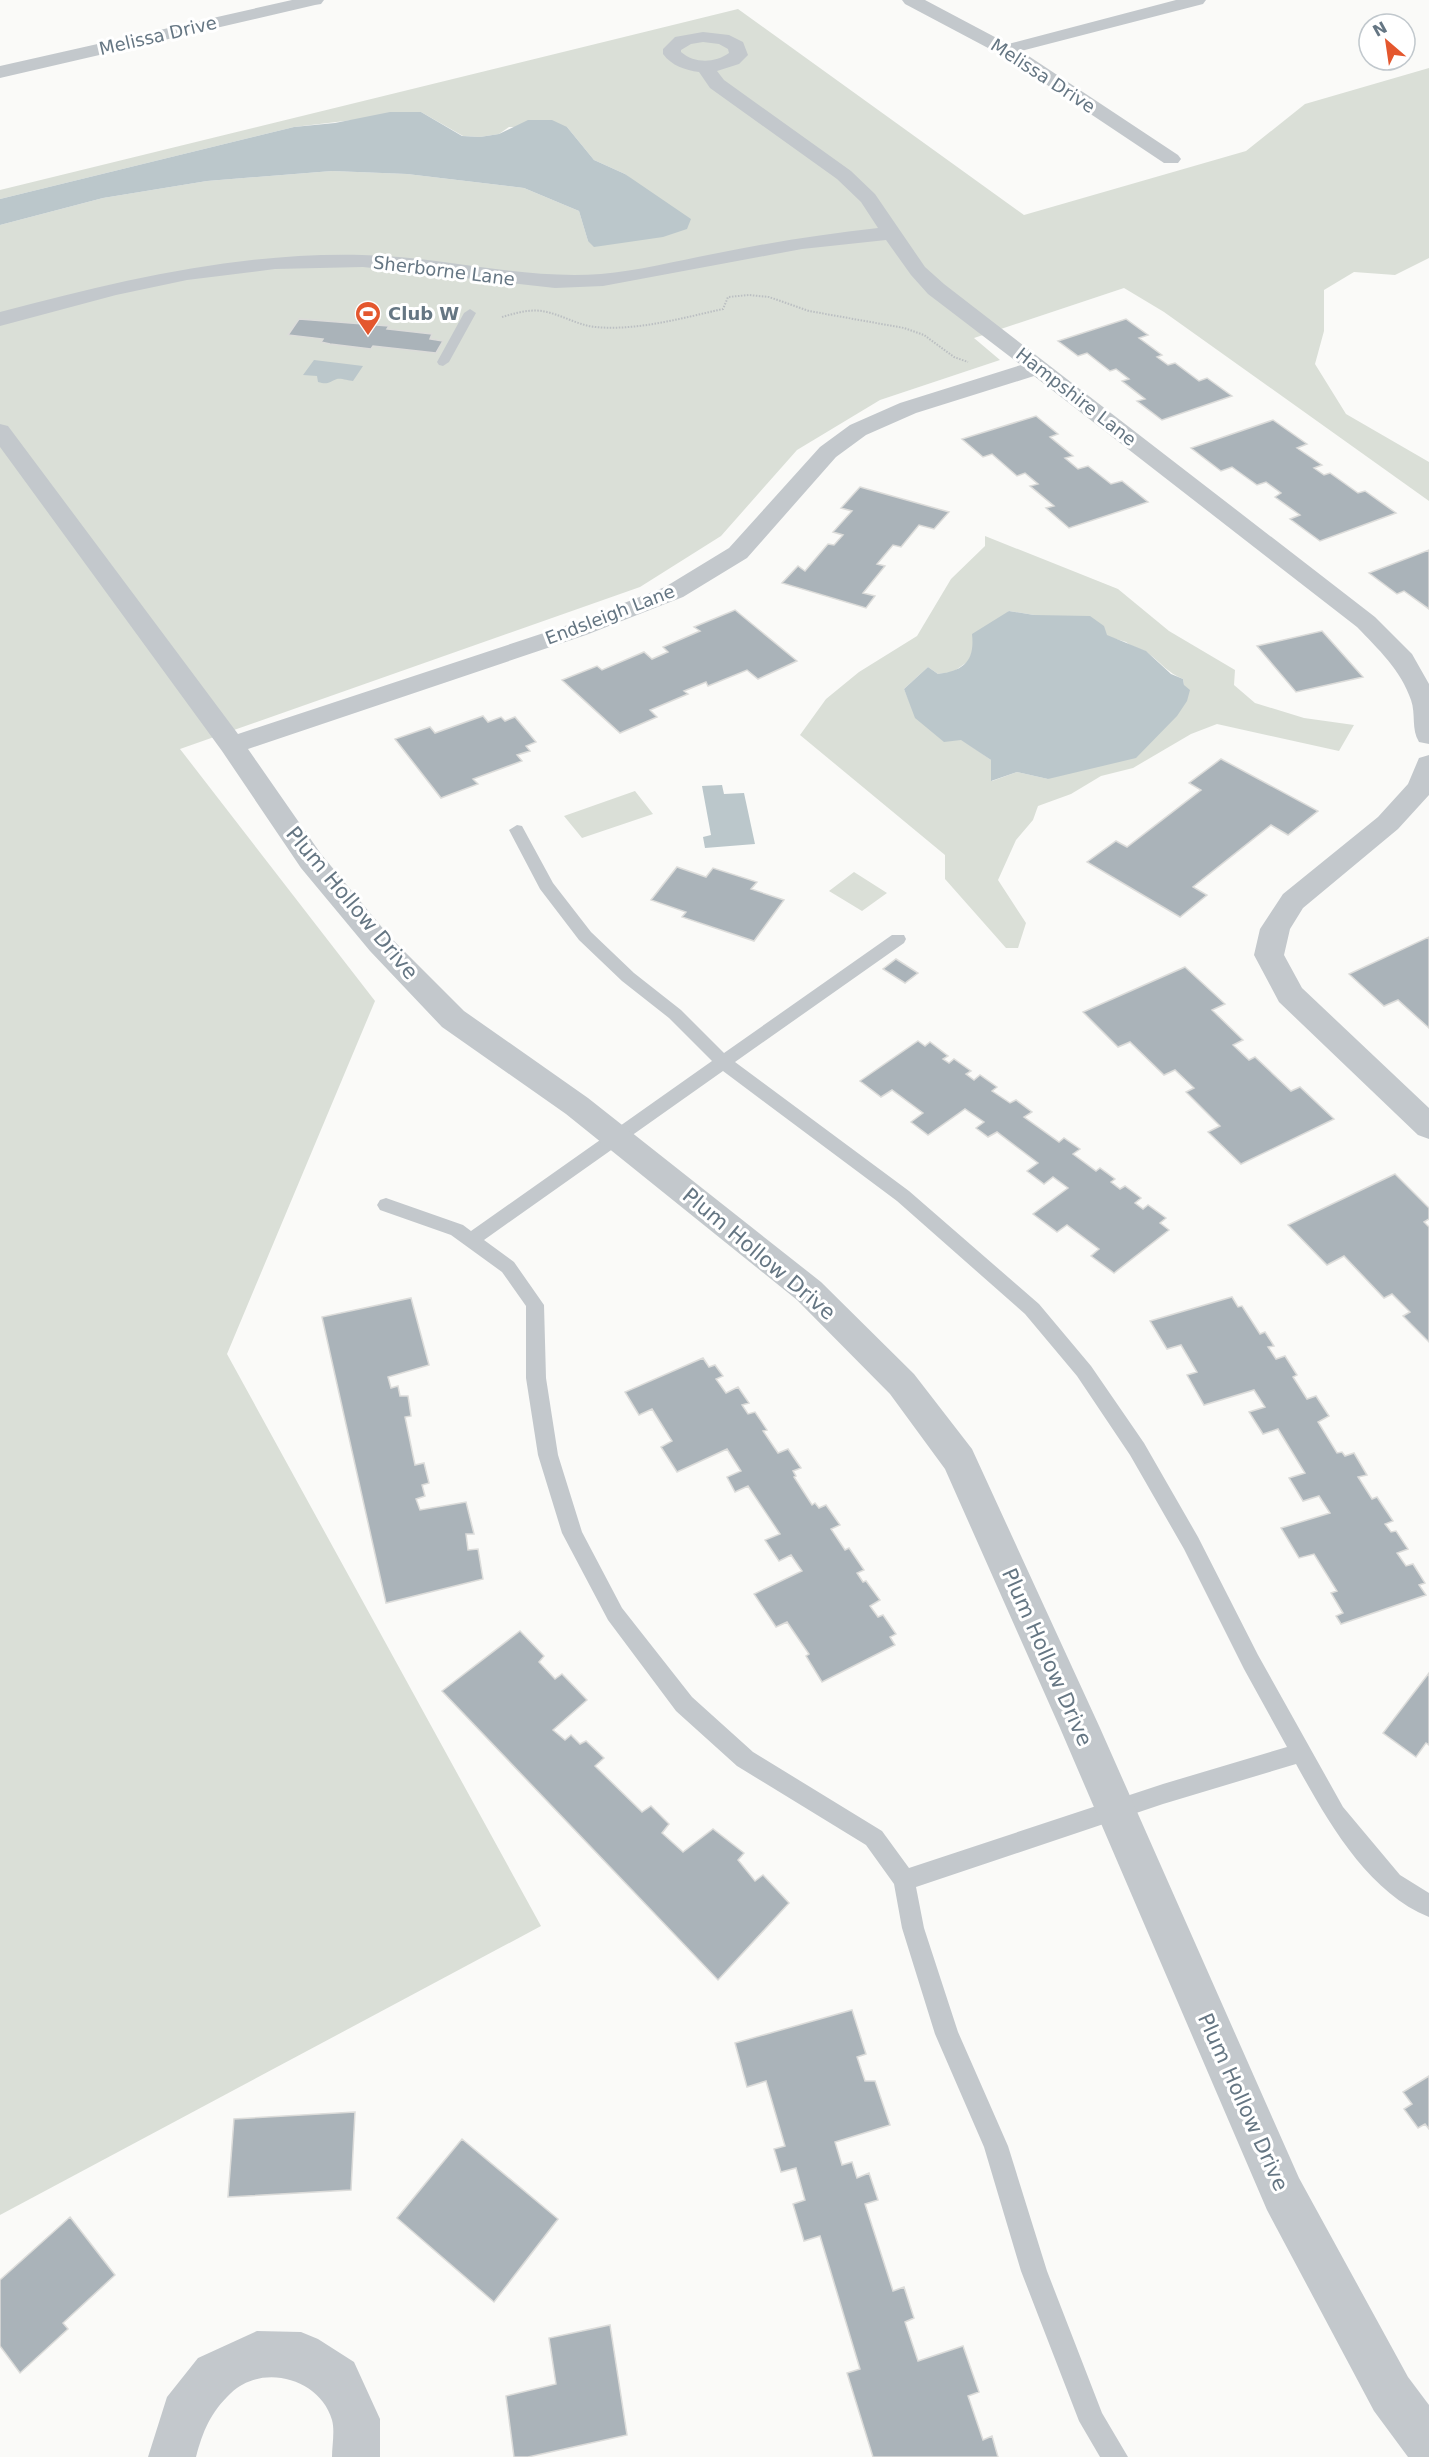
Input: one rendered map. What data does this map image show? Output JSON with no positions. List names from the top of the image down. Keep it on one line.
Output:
{"streets":{"street":["Melissa Drive","Sherborne Lane","Hampshire Lane","Endsleigh Lane","Plum Hollow Drive"]},"crossings":[["Sherborne Lane","Hampshire Lane"],["Hampshire Lane","Endsleigh Lane"],["Endsleigh Lane","Plum Hollow Drive"]],"places":{"sports":["Club W"]},"north":"top left"}
